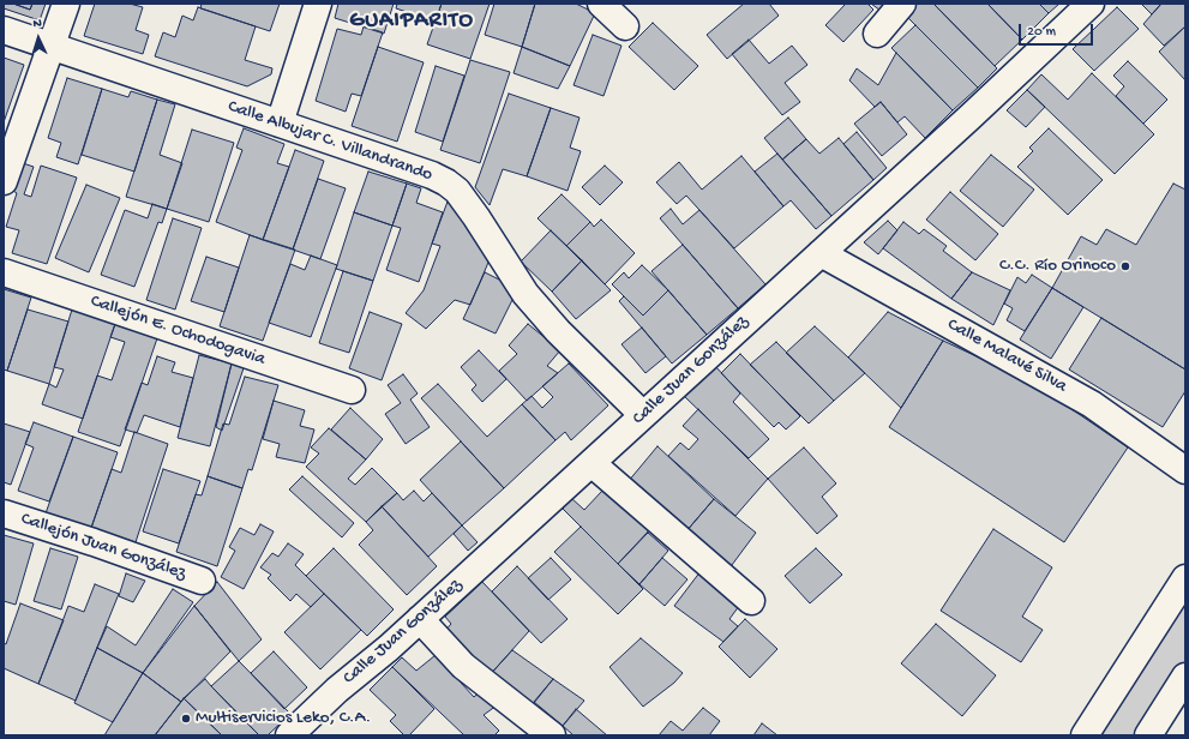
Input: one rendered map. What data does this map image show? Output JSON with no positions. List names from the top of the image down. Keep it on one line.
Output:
{"streets":{"street":["Calle Albujar C. Villandrando","Callejón E. Ochodogavia","Calle Malavé Silva","Calle Juan González","Callejón Juan González"]},"crossings":[["Calle Albujar C. Villandrando","Calle Juan González"],["Calle Malavé Silva","Calle Juan González"]],"districts":["GUAIPARITO"],"places":["C.C. Río Orinoco","Multiservicios Leko, C.A."],"scale_bar":"20 m","north":"top"}
